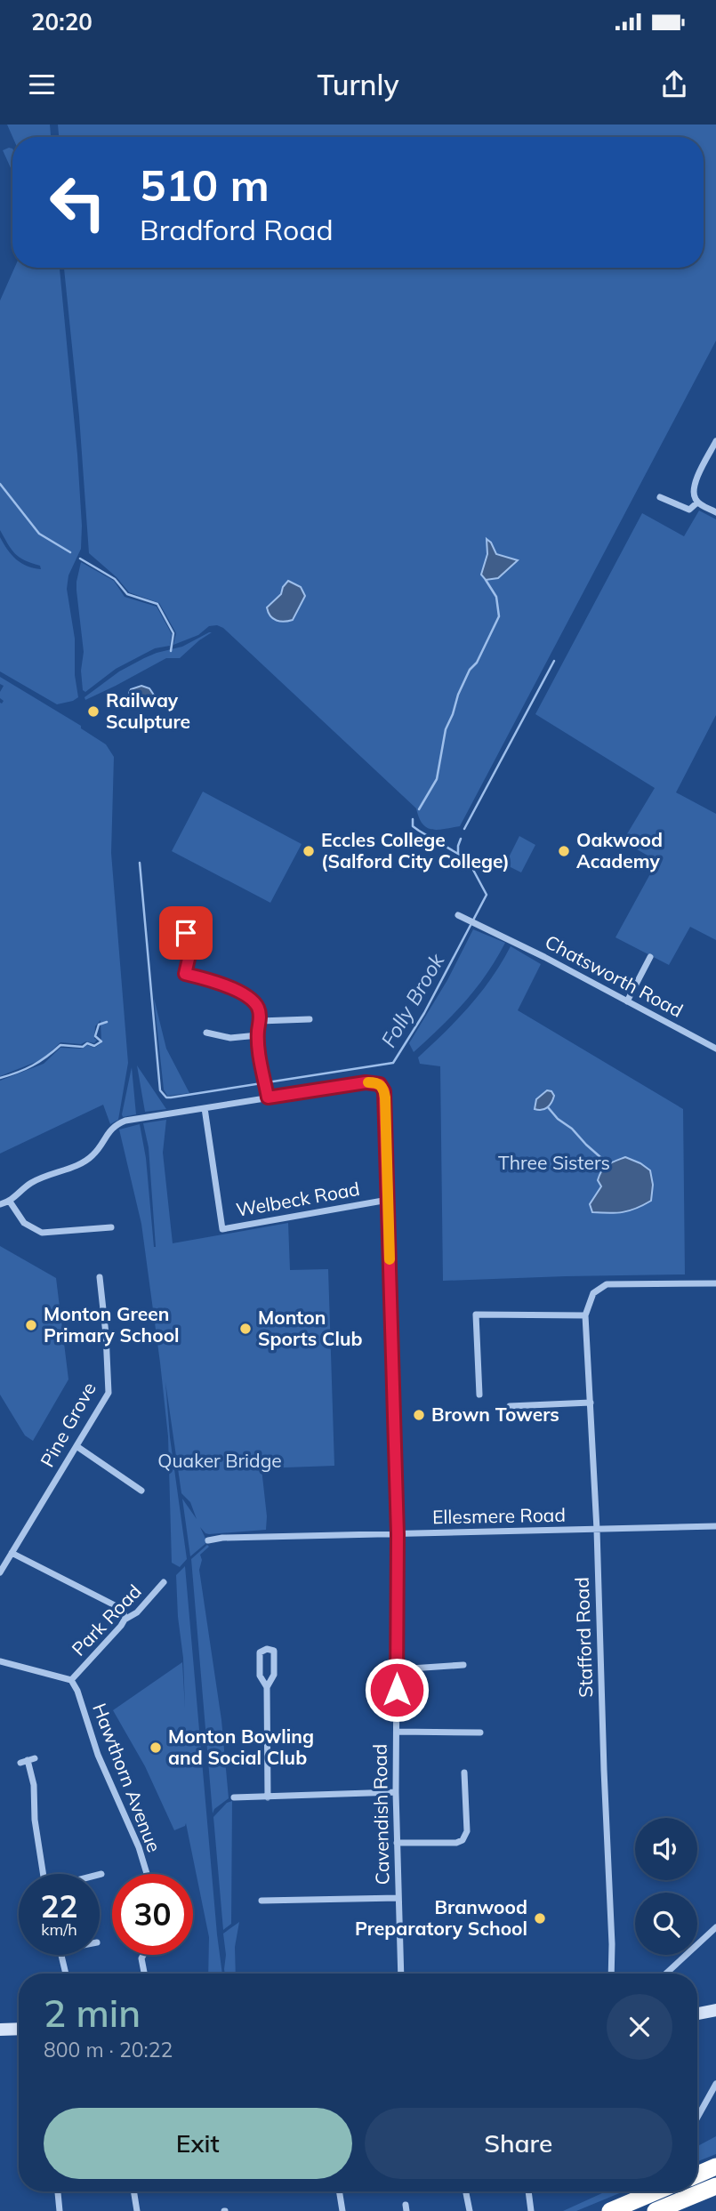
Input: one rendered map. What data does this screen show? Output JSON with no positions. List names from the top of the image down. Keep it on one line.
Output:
{"streets":{"street":["Chatsworth Road","Welbeck Road","Pine Grove","Ellesmere Road","Park Road","Stafford Road","Hawthorn Avenue","Cavendish Road"]},"crossings":[["Welbeck Road","Cavendish Road"],["Ellesmere Road","Stafford Road"],["Ellesmere Road","Cavendish Road"],["Park Road","Hawthorn Avenue"]],"water":["Folly Brook"],"parks":["Three Sisters","Quaker Bridge"],"places":["Railway Sculpture","Eccles College (Salford City College)","Oakwood Academy","Monton Green Primary School","Monton Sports Club","Brown Towers","Monton Bowling and Social Club","Branwood Preparatory School"],"page":{"status":"20:20","header":"Turnly","turn":["510 m","Bradford Road"],"speed":"22 km/h","limit":"30","heading":["2 min","800 m · 20:22"],"buttons":["Exit","Share"]}}
